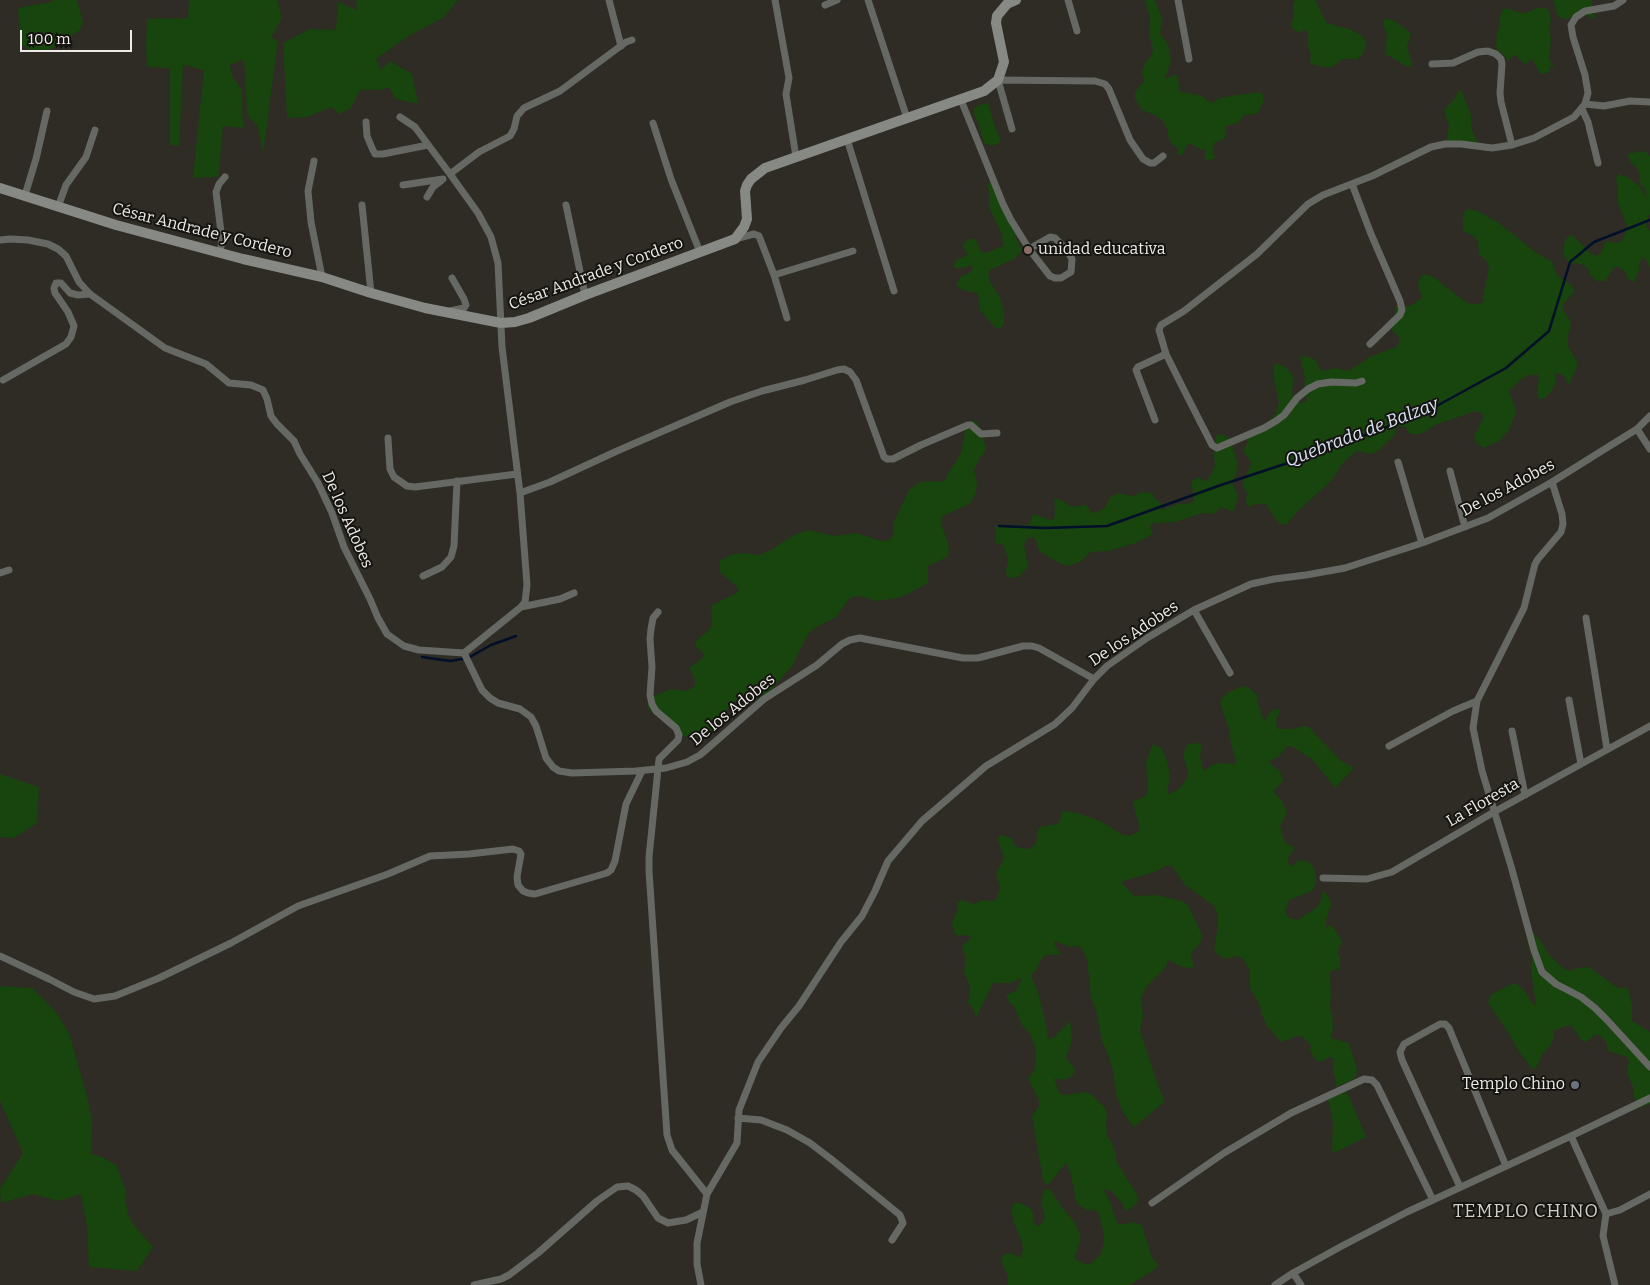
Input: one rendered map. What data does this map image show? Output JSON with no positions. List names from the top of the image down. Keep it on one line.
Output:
{"streets":{"street":["César Andrade y Cordero","De los Adobes","La Floresta"]},"districts":["TEMPLO CHINO"],"water":["Quebrada de Balzay"],"places":["unidad educativa","Templo Chino"],"scale_bar":"100 m"}
